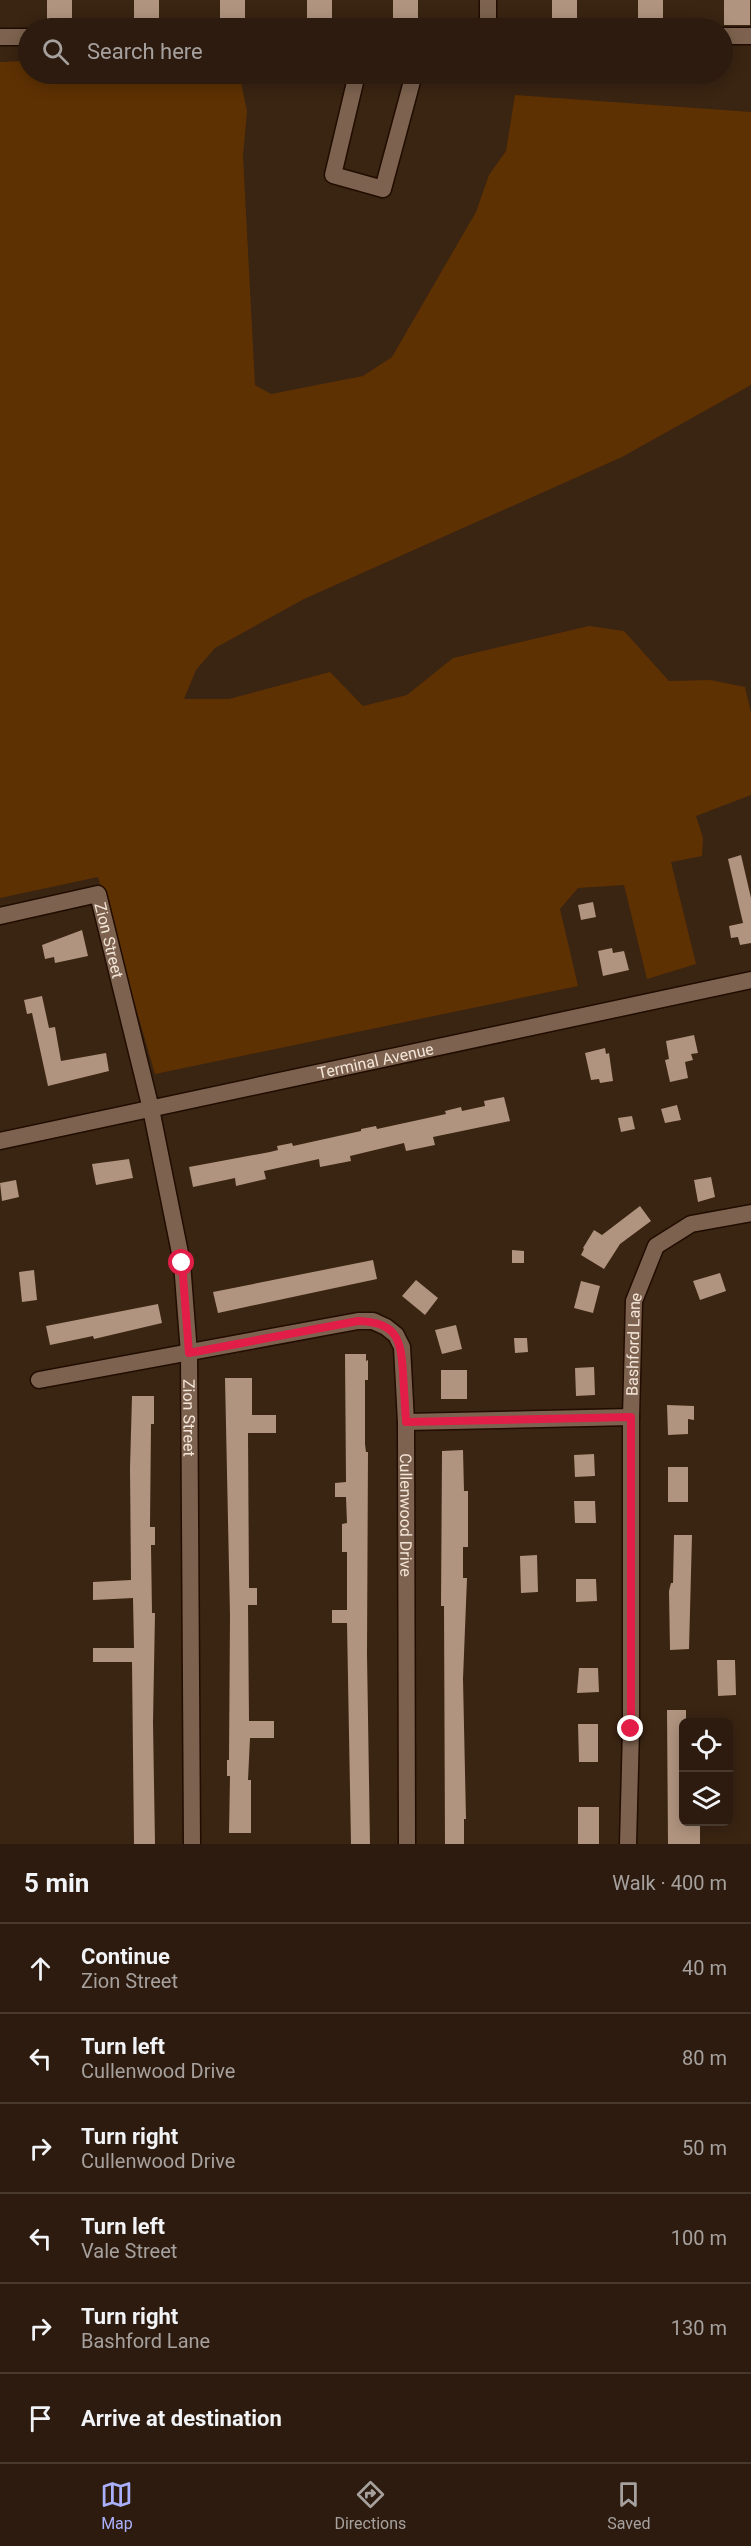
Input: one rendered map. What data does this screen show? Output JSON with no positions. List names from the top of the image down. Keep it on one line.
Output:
{"streets":{"street":["Zion Street","Terminal Avenue","Bashford Lane","Cullenwood Drive"]},"crossings":[["Zion Street","Terminal Avenue"],["Zion Street","Cullenwood Drive"]],"page":{"search":"Search here","heading":["5 min","Walk · 400 m"],"list":[["Continue","Zion Street","40 m"],["Turn left","Cullenwood Drive","80 m"],["Turn right","Cullenwood Drive","50 m"],["Turn left","Vale Street","100 m"],["Turn right","Bashford Lane","130 m"],"Arrive at destination"],"nav":["Map","Directions","Saved"]}}
